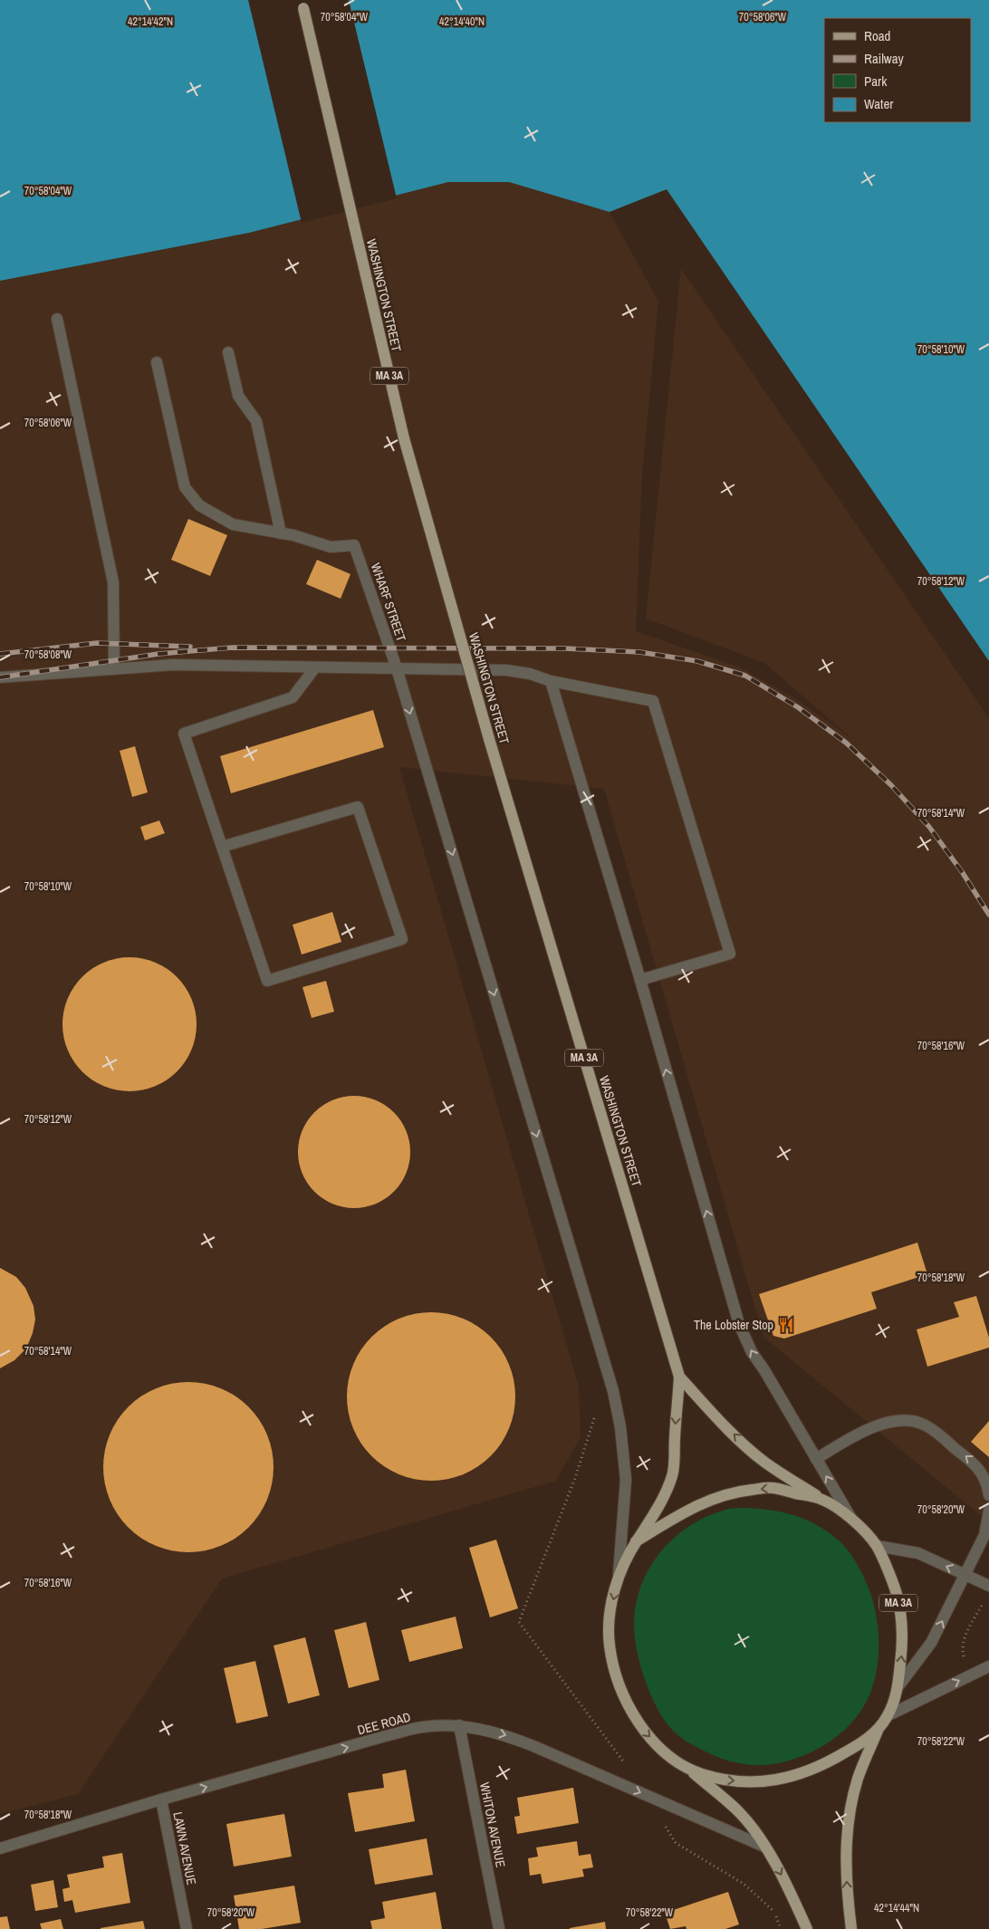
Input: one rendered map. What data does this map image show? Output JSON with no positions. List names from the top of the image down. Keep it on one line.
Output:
{"streets":{"main road":["WASHINGTON STREET","MA 3A"],"street":["WHARF STREET","DEE ROAD","WHITON AVENUE","LAWN AVENUE"]},"crossings":[["WASHINGTON STREET","MA 3A"],["MA 3A","WHARF STREET"],["MA 3A","DEE ROAD"],["DEE ROAD","WHITON AVENUE"],["DEE ROAD","LAWN AVENUE"]],"one_way":["WHARF STREET","DEE ROAD"],"places":{"restaurant":["The Lobster Stop"]},"legend":["Road","Railway","Park","Water"],"coordinates":["70°58'04\"W","70°58'06\"W","42°14'42\"N","42°14'40\"N","70°58'10\"W","70°58'12\"W","70°58'08\"W","70°58'14\"W","70°58'16\"W","70°58'18\"W","70°58'20\"W","70°58'22\"W","42°14'44\"N"]}
